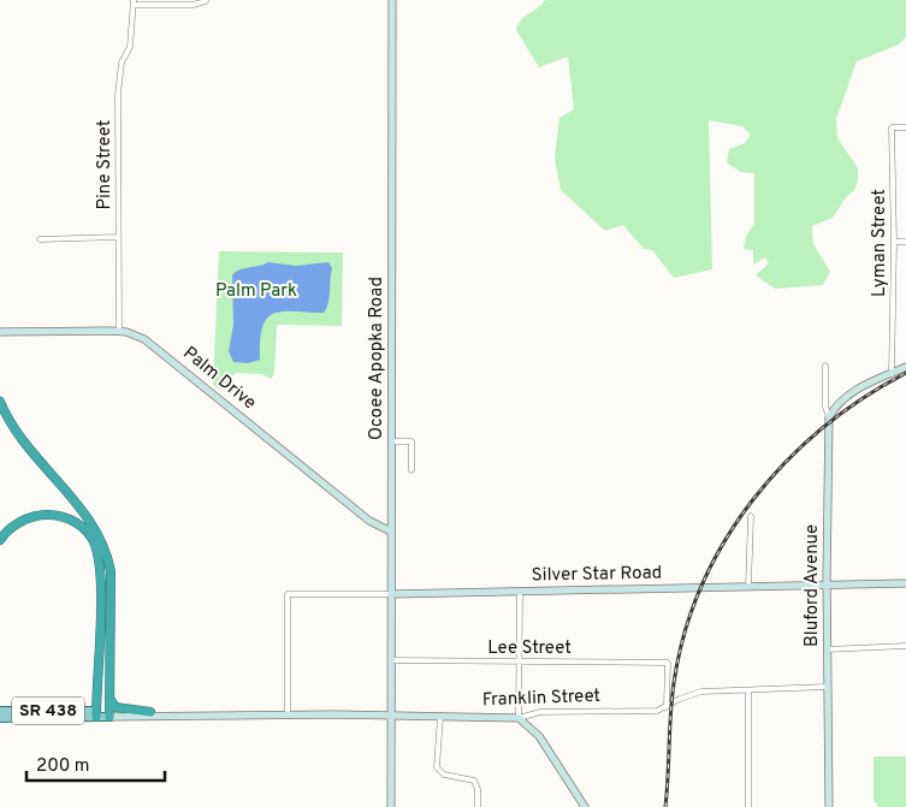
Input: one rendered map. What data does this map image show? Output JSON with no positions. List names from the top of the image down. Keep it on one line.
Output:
{"streets":{"main road":["Ocoee Apopka Road","Palm Drive","Silver Star Road","Bluford Avenue","Franklin Street","SR 438"],"street":["Pine Street","Lyman Street","Lee Street"]},"crossings":[["Pine Street","Palm Drive"],["Ocoee Apopka Road","Palm Drive"],["Ocoee Apopka Road","Silver Star Road"],["Ocoee Apopka Road","Lee Street"],["Ocoee Apopka Road","Franklin Street"],["Silver Star Road","Bluford Avenue"],["Silver Star Road","Franklin Street"],["Bluford Avenue","Franklin Street"],["Lee Street","Franklin Street"]],"parks":["Palm Park"],"scale_bar":"200 m"}
